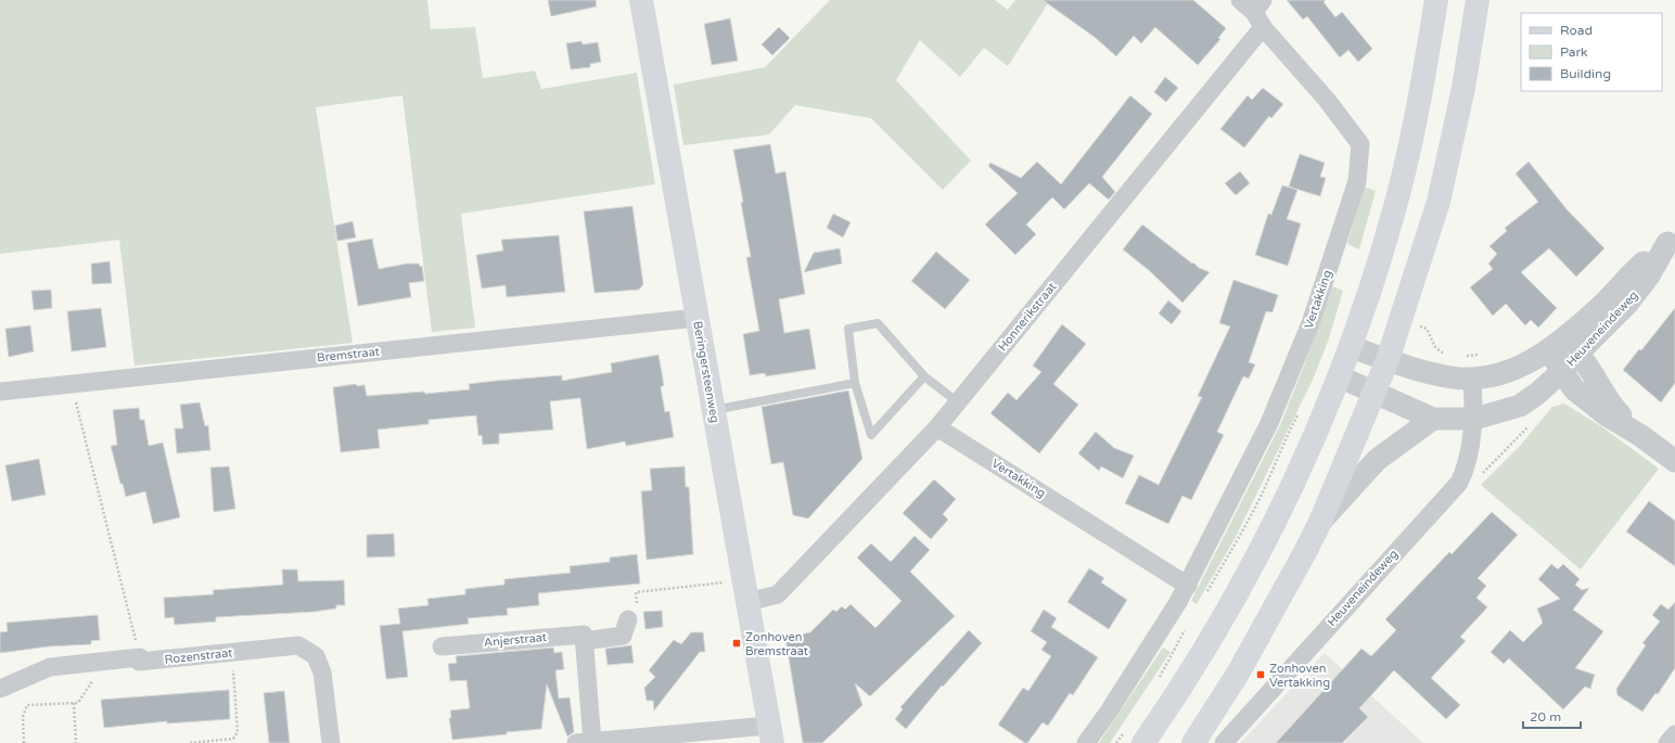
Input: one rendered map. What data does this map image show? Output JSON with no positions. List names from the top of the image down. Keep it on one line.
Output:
{"streets":{"main road":["Beringersteenweg"],"street":["Vertakking","Honnerikstraat","Heuveneindeweg","Bremstraat","Anjerstraat","Rozenstraat"]},"crossings":[["Vertakking","Honnerikstraat"],["Honnerikstraat","Beringersteenweg"],["Bremstraat","Beringersteenweg"]],"places":{"transit":["Zonhoven Bremstraat","Zonhoven Vertakking"]},"legend":["Road","Park","Building"],"scale_bar":"20 m"}
